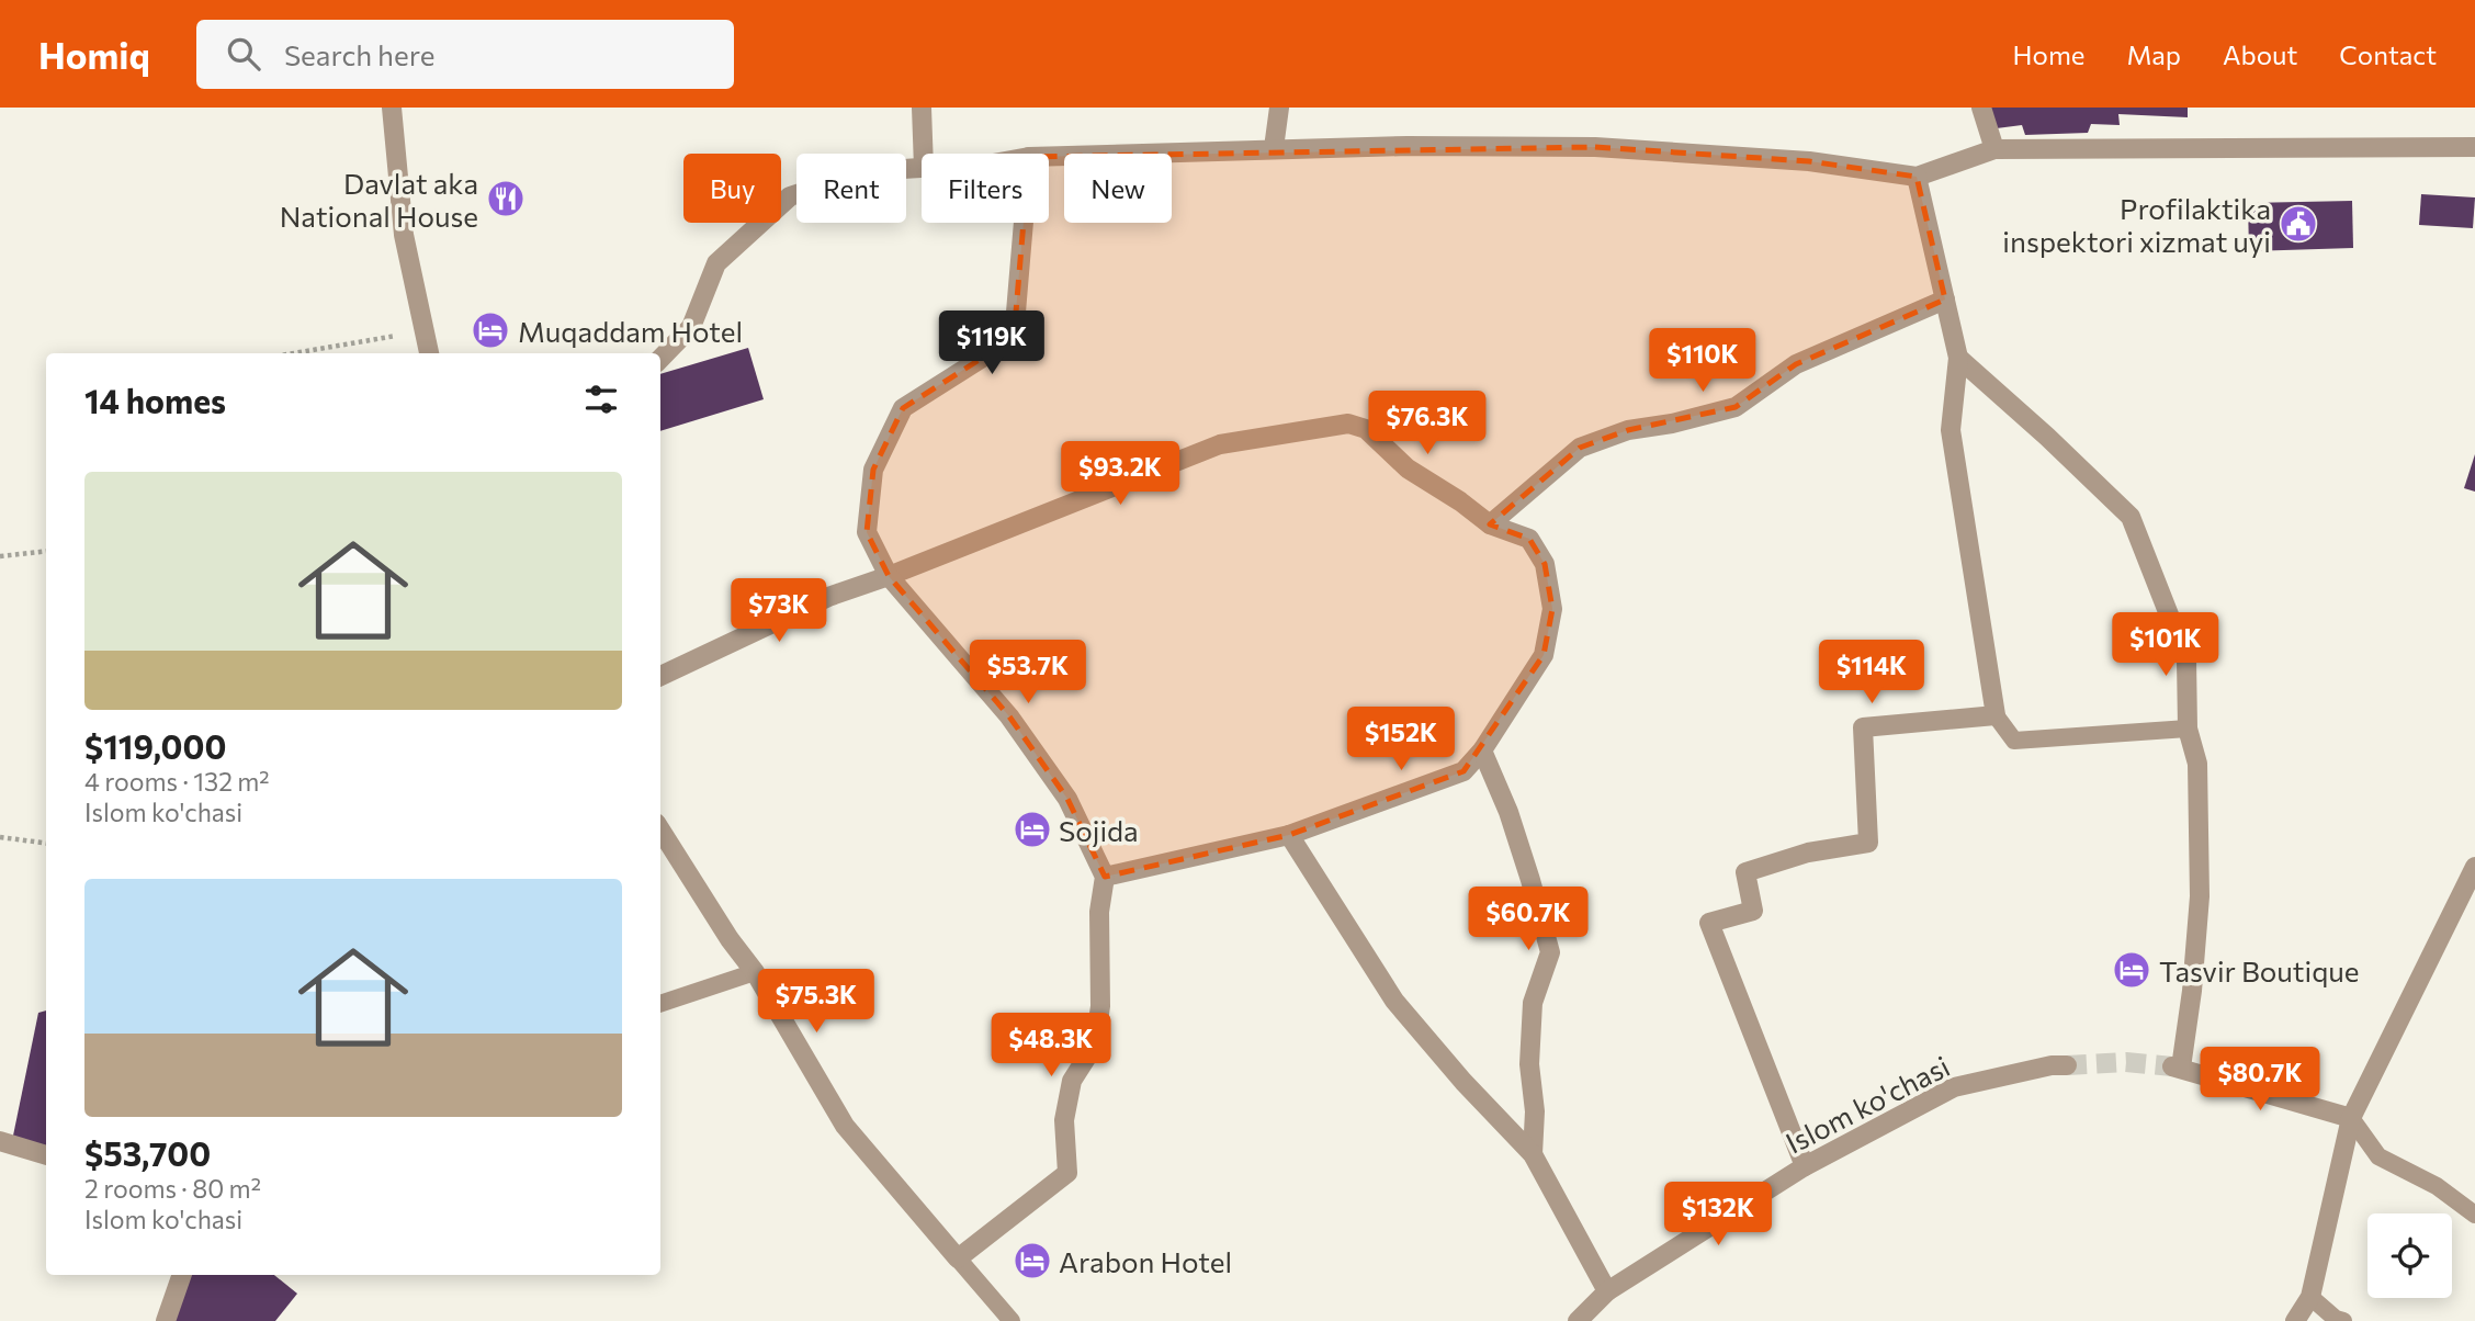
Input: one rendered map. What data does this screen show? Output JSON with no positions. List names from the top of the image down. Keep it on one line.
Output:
{"streets":{"street":["Islom ko'chasi"]},"places":{"restaurant":["Davlat aka National House"],"public building":["Profilaktika inspektori xizmat uyi"],"hotel":["Muqaddam Hotel","Sojida","Tasvir Boutique","Arabon Hotel"]},"page":{"header":"Homiq","search":"Search here","nav":["Home","Map","About","Contact"],"chip":["Buy","Rent","Filters","New"],"price":["$119K","$110K","$76.3K","$93.2K","$73K","$101K","$53.7K","$114K","$152K","$60.7K","$75.3K","$48.3K","$80.7K","$132K"],"heading":"14 homes","list":[{"name":"$119,000","note":"4 rooms · 132 m² · Islom ko'chasi"},{"name":"$53,700","note":"2 rooms · 80 m² · Islom ko'chasi"}]}}
